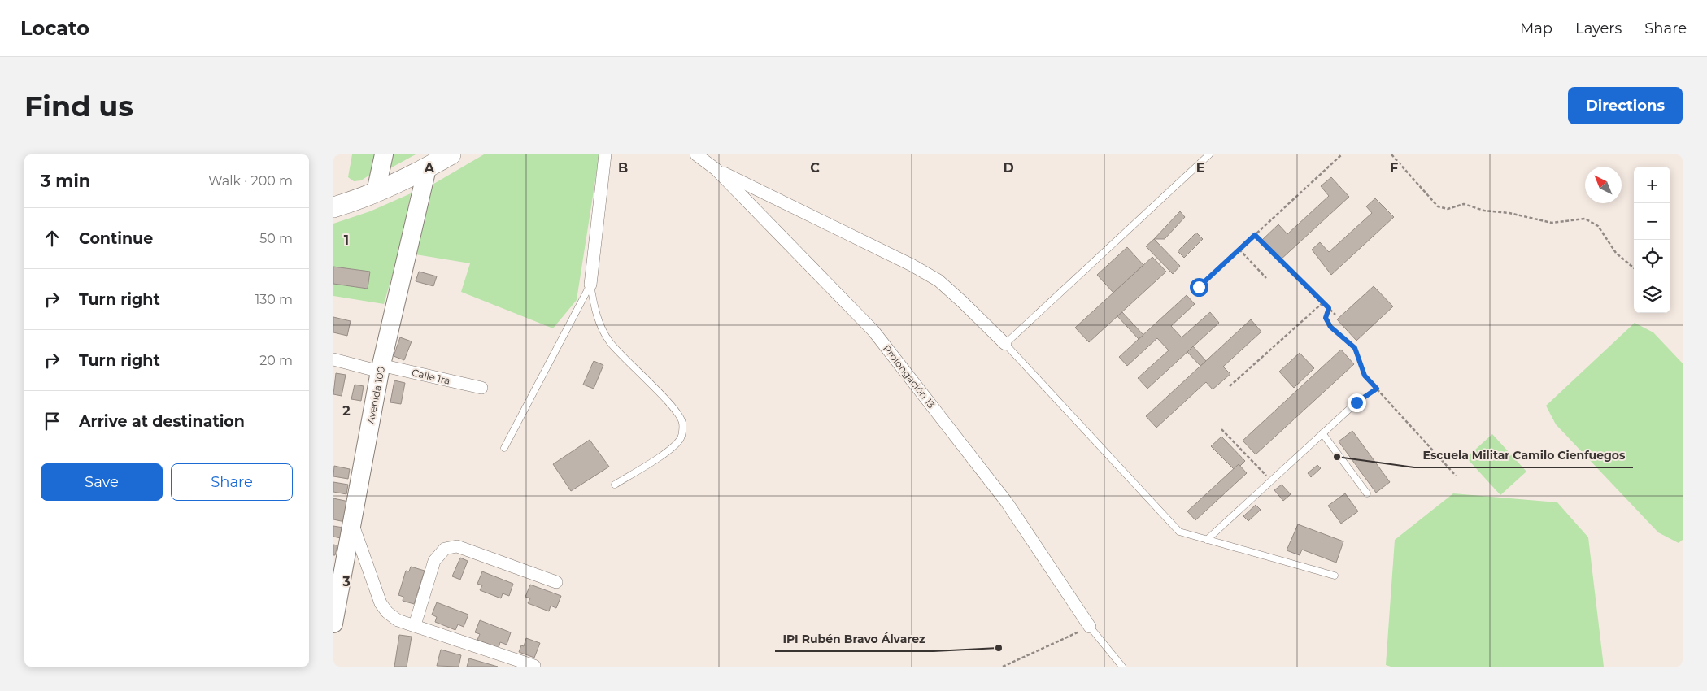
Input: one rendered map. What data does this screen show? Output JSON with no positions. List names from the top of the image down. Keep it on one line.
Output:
{"streets":{"street":["Calle 1ra","Prolongación 13","Avenida 100"]},"crossings":[["Calle 1ra","Avenida 100"]],"places":["Escuela Militar Camilo Cienfuegos","IPI Rubén Bravo Álvarez"],"north":"top left","page":{"header":"Locato","nav":["Map","Layers","Share"],"buttons":["Directions",["Save","Share"]],"title":"Find us","heading":["3 min","Walk · 200 m"],"map_buttons":["+","−"],"list":[["Continue","50 m"],["Turn right","130 m"],["Turn right","20 m"],"Arrive at destination"]},"grid":{"columns":["A","B","C","D","E","F"],"rows":["1","2","3"]}}
